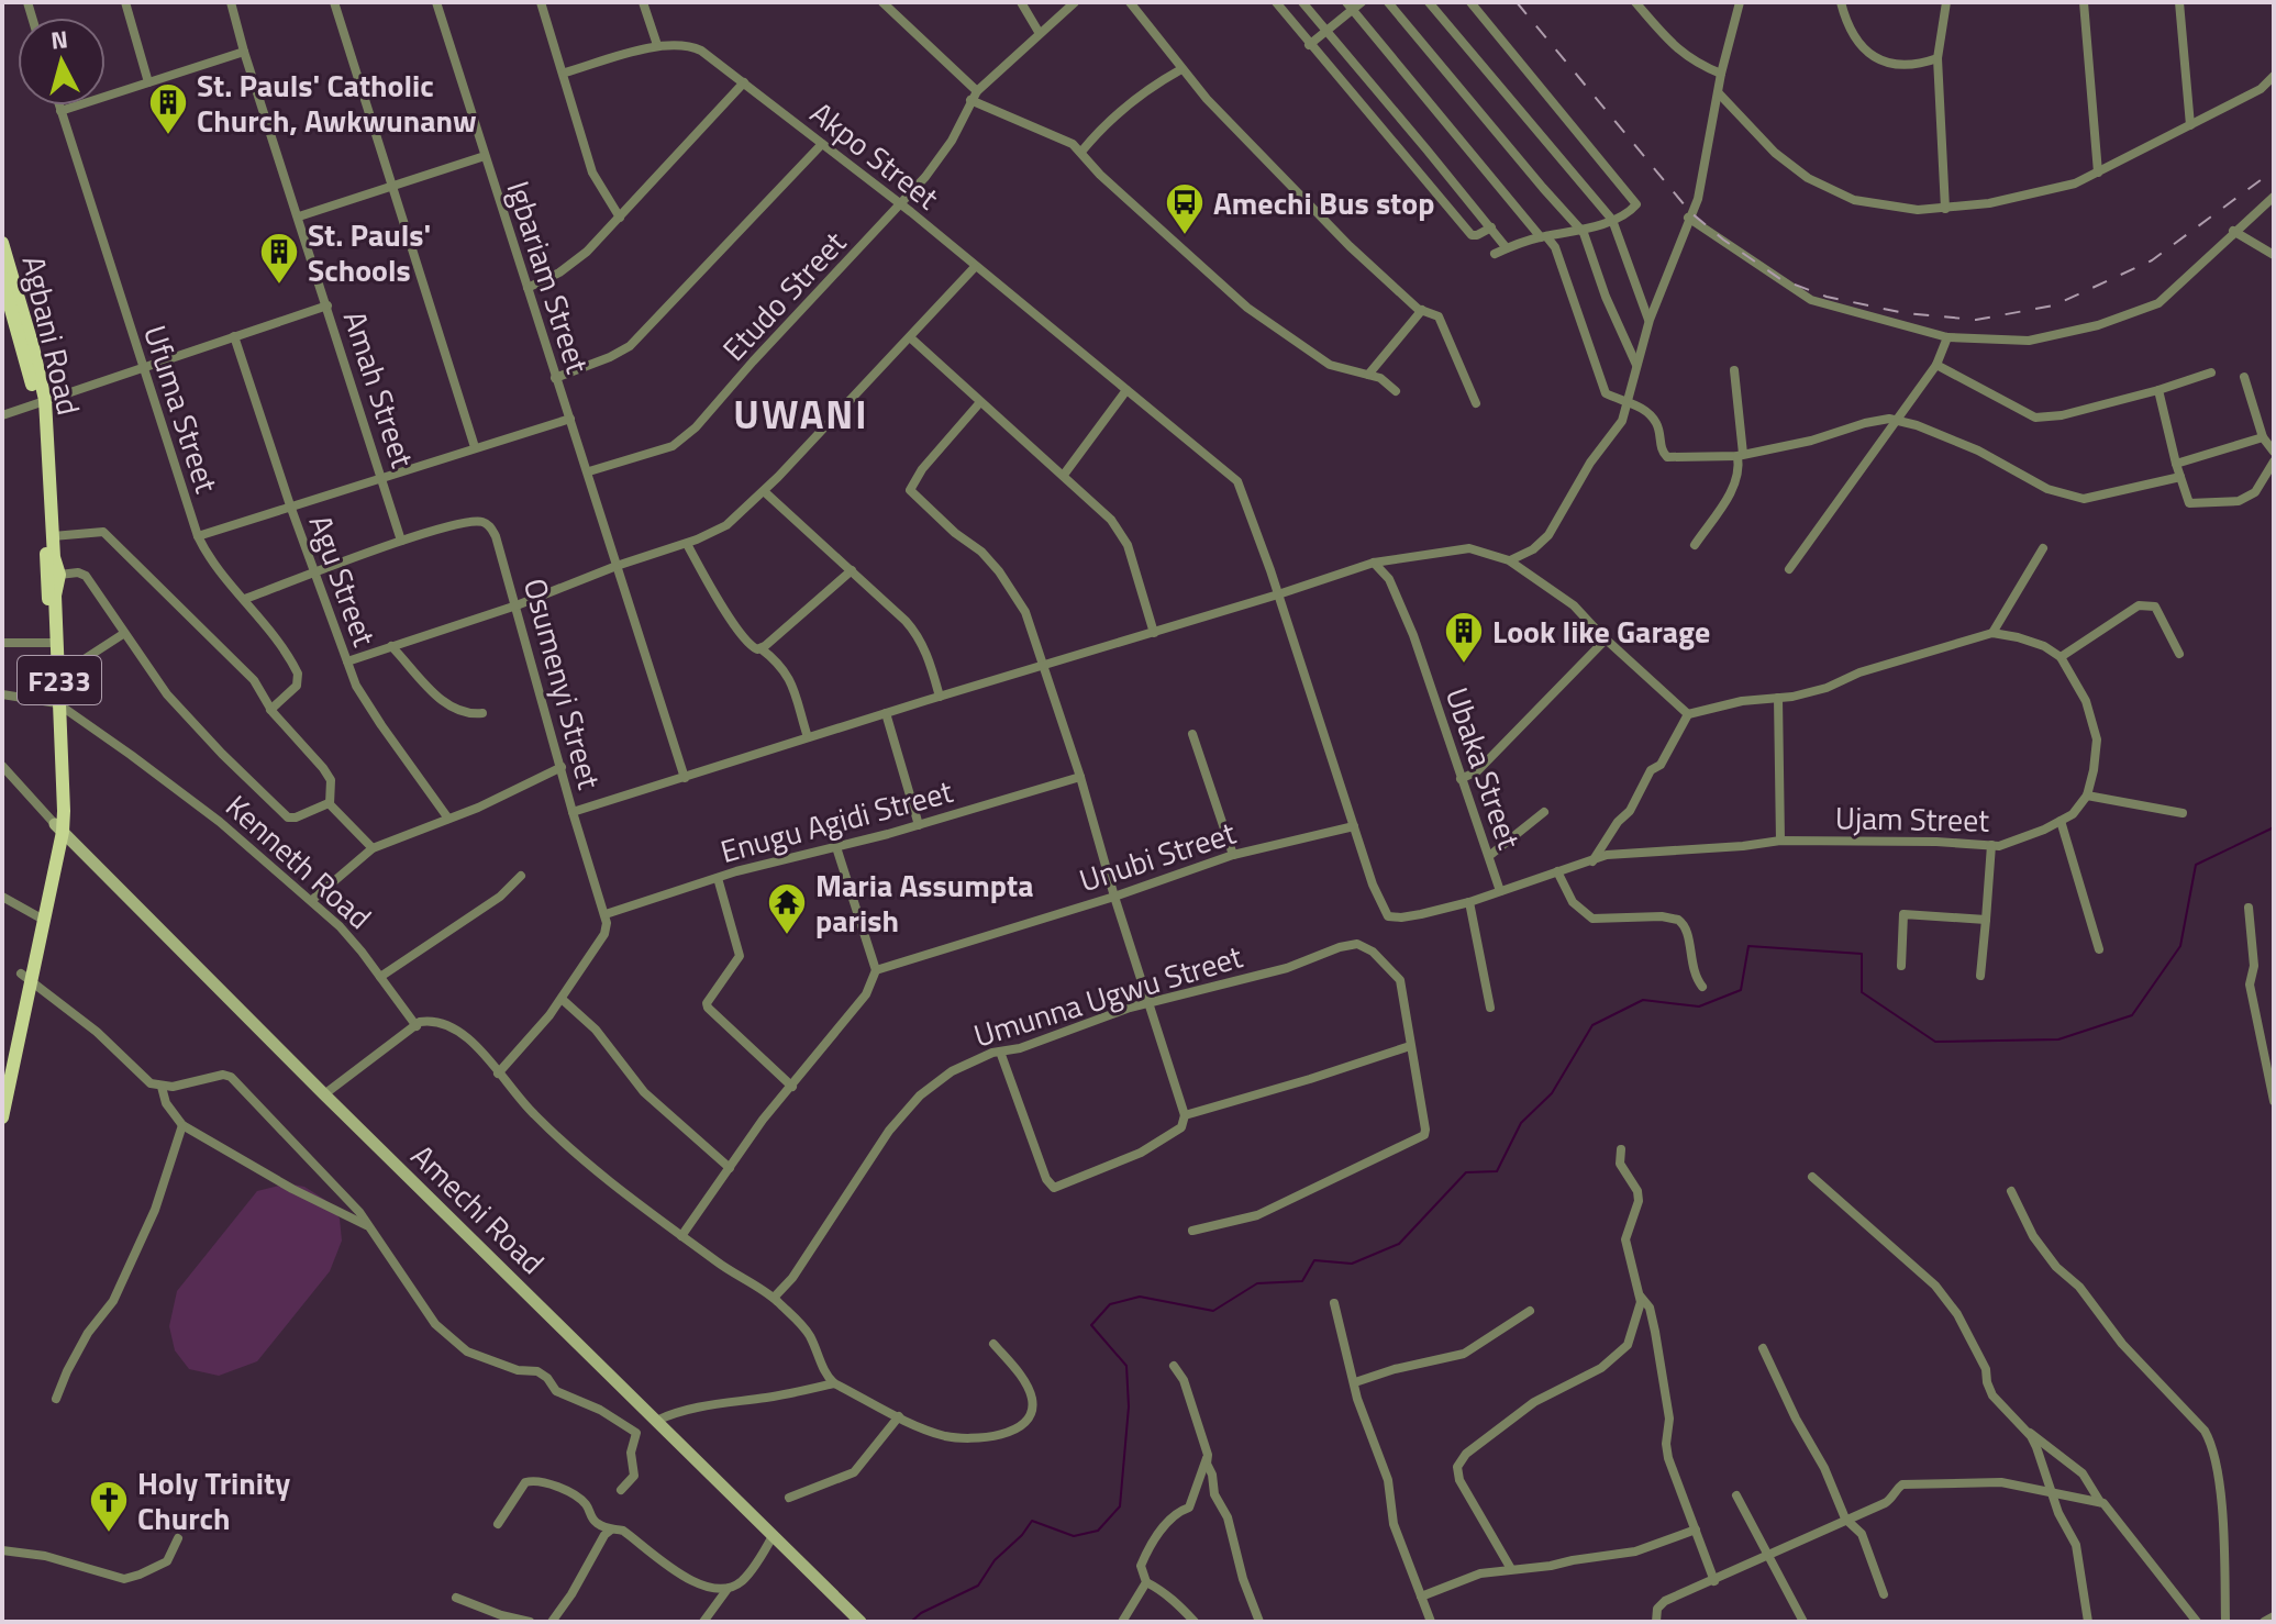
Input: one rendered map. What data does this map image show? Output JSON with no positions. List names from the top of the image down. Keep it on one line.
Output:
{"streets":{"main road":["Agbani Road","F233","Amechi Road"],"street":["Akpo Street","Igbariam Street","Etudo Street","Amah Street","Ufuma Street","Agu Street","Osumenyi Street","Ubaka Street","Ujam Street","Enugu Agidi Street","Unubi Street","Kenneth Road","Umunna Ugwu Street"]},"crossings":[["Akpo Street","Etudo Street"],["Akpo Street","Ujam Street"],["Akpo Street","Unubi Street"],["Igbariam Street","Etudo Street"],["Agbani Road","Kenneth Road"],["Agbani Road","Amechi Road"],["Amah Street","Osumenyi Street"],["Ufuma Street","Osumenyi Street"],["Agu Street","Osumenyi Street"],["Osumenyi Street","Enugu Agidi Street"],["Ubaka Street","Ujam Street"]],"districts":["UWANI"],"places":{"building":["St. Pauls' Catholic Church, Awkwunanw","St. Pauls' Schools","Look like Garage"],"bus stop":["Amechi Bus stop"],"temple":["Maria Assumpta parish"],"church":["Holy Trinity Church"]},"north":"top"}
